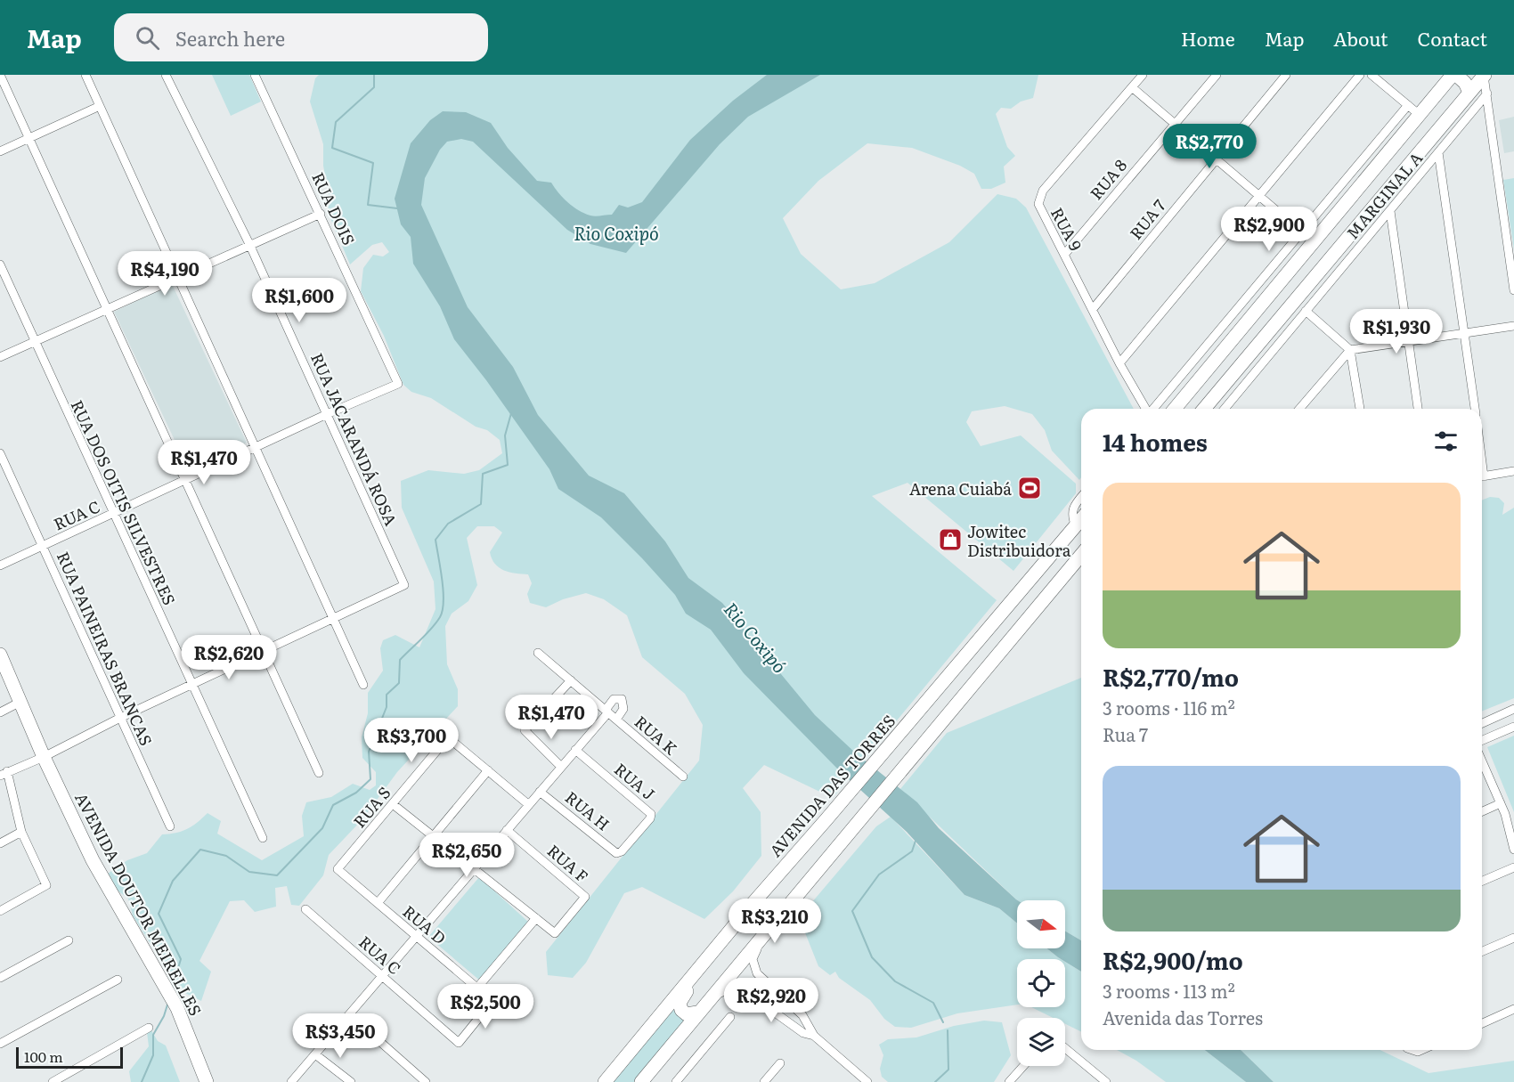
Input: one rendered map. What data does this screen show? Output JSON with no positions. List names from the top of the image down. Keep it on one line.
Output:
{"streets":{"main road":["AVENIDA DAS TORRES","AVENIDA DOUTOR MEIRELLES"],"street":["RUA 8","MARGINAL A","RUA DOIS","RUA 7","RUA 9","RUA JACARANDÁ ROSA","RUA DOS OITIS SILVESTRES","RUA C","RUA PAINEIRAS BRANCAS","RUA K","RUA J","RUA S","RUA H","RUA F","RUA D"]},"crossings":[["RUA 8","RUA 9"],["RUA DOIS","RUA C"],["RUA 7","RUA 9"],["RUA JACARANDÁ ROSA","RUA C"],["RUA DOS OITIS SILVESTRES","RUA C"],["RUA C","RUA PAINEIRAS BRANCAS"],["RUA C","RUA D"],["RUA J","RUA H"],["RUA S","RUA D"]],"water":["Rio Coxipó"],"places":{"sports":["Arena Cuiabá"],"shop":["Jowitec Distribuidora"]},"scale_bar":"100 m","north":"right","page":{"header":"Map","search":"Search here","nav":["Home","Map","About","Contact"],"price":["R$2,770","R$2,900","R$4,190","R$1,600","R$1,930","R$1,470","R$2,620","R$1,470","R$3,700","R$2,650","R$3,210","R$2,920","R$2,500","R$3,450"],"heading":"14 homes","list":[{"name":"R$2,770/mo","note":"3 rooms · 116 m² · Rua 7"},{"name":"R$2,900/mo","note":"3 rooms · 113 m² · Avenida das Torres"}],"scale":"100 m"}}
